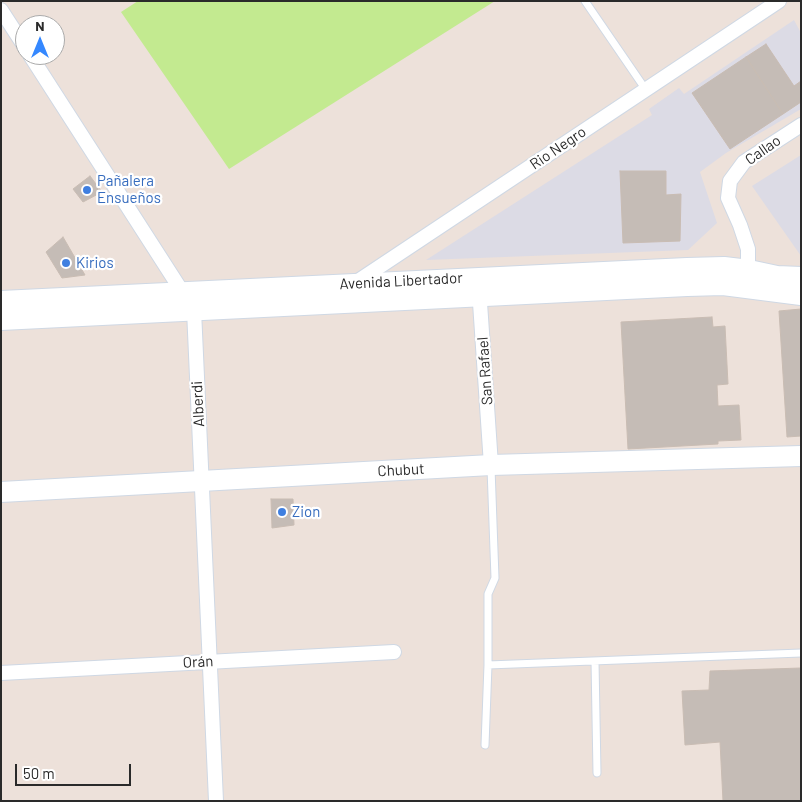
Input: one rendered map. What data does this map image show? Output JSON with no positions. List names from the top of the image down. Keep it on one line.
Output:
{"streets":{"main road":["Avenida Libertador","Chubut"],"street":["Rio Negro","Callao","San Rafael","Alberdi","Orán"]},"crossings":[["Rio Negro","Avenida Libertador"],["Callao","Avenida Libertador"],["Avenida Libertador","San Rafael"],["Avenida Libertador","Alberdi"],["San Rafael","Chubut"],["Alberdi","Chubut"],["Alberdi","Orán"]],"places":["Pañalera Ensueños","Kirios","Zion"],"scale_bar":"50 m","north":"top"}
